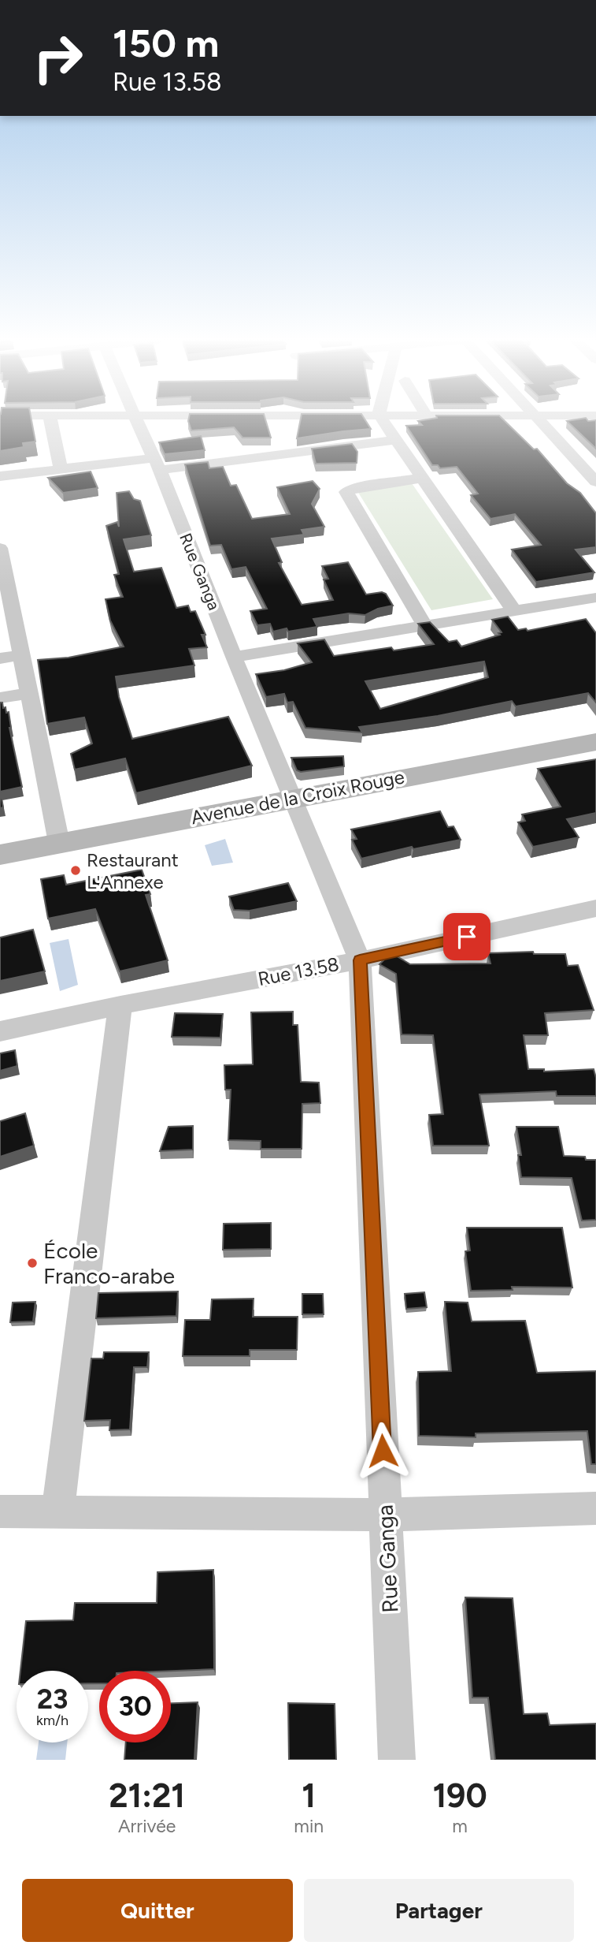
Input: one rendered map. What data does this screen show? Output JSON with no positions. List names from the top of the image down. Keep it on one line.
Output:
{"streets":{"street":["Rue Ganga","Avenue de la Croix Rouge","Rue 13.58"]},"crossings":[["Rue Ganga","Avenue de la Croix Rouge"],["Rue Ganga","Rue 13.58"]],"places":["Restaurant L'Annexe","École Franco-arabe"],"page":{"turn":["150 m","Rue 13.58"],"speed":"23 km/h","limit":"30","eta":["21:21","Arrivée","1","min","190","m"],"buttons":["Quitter","Partager"]}}
